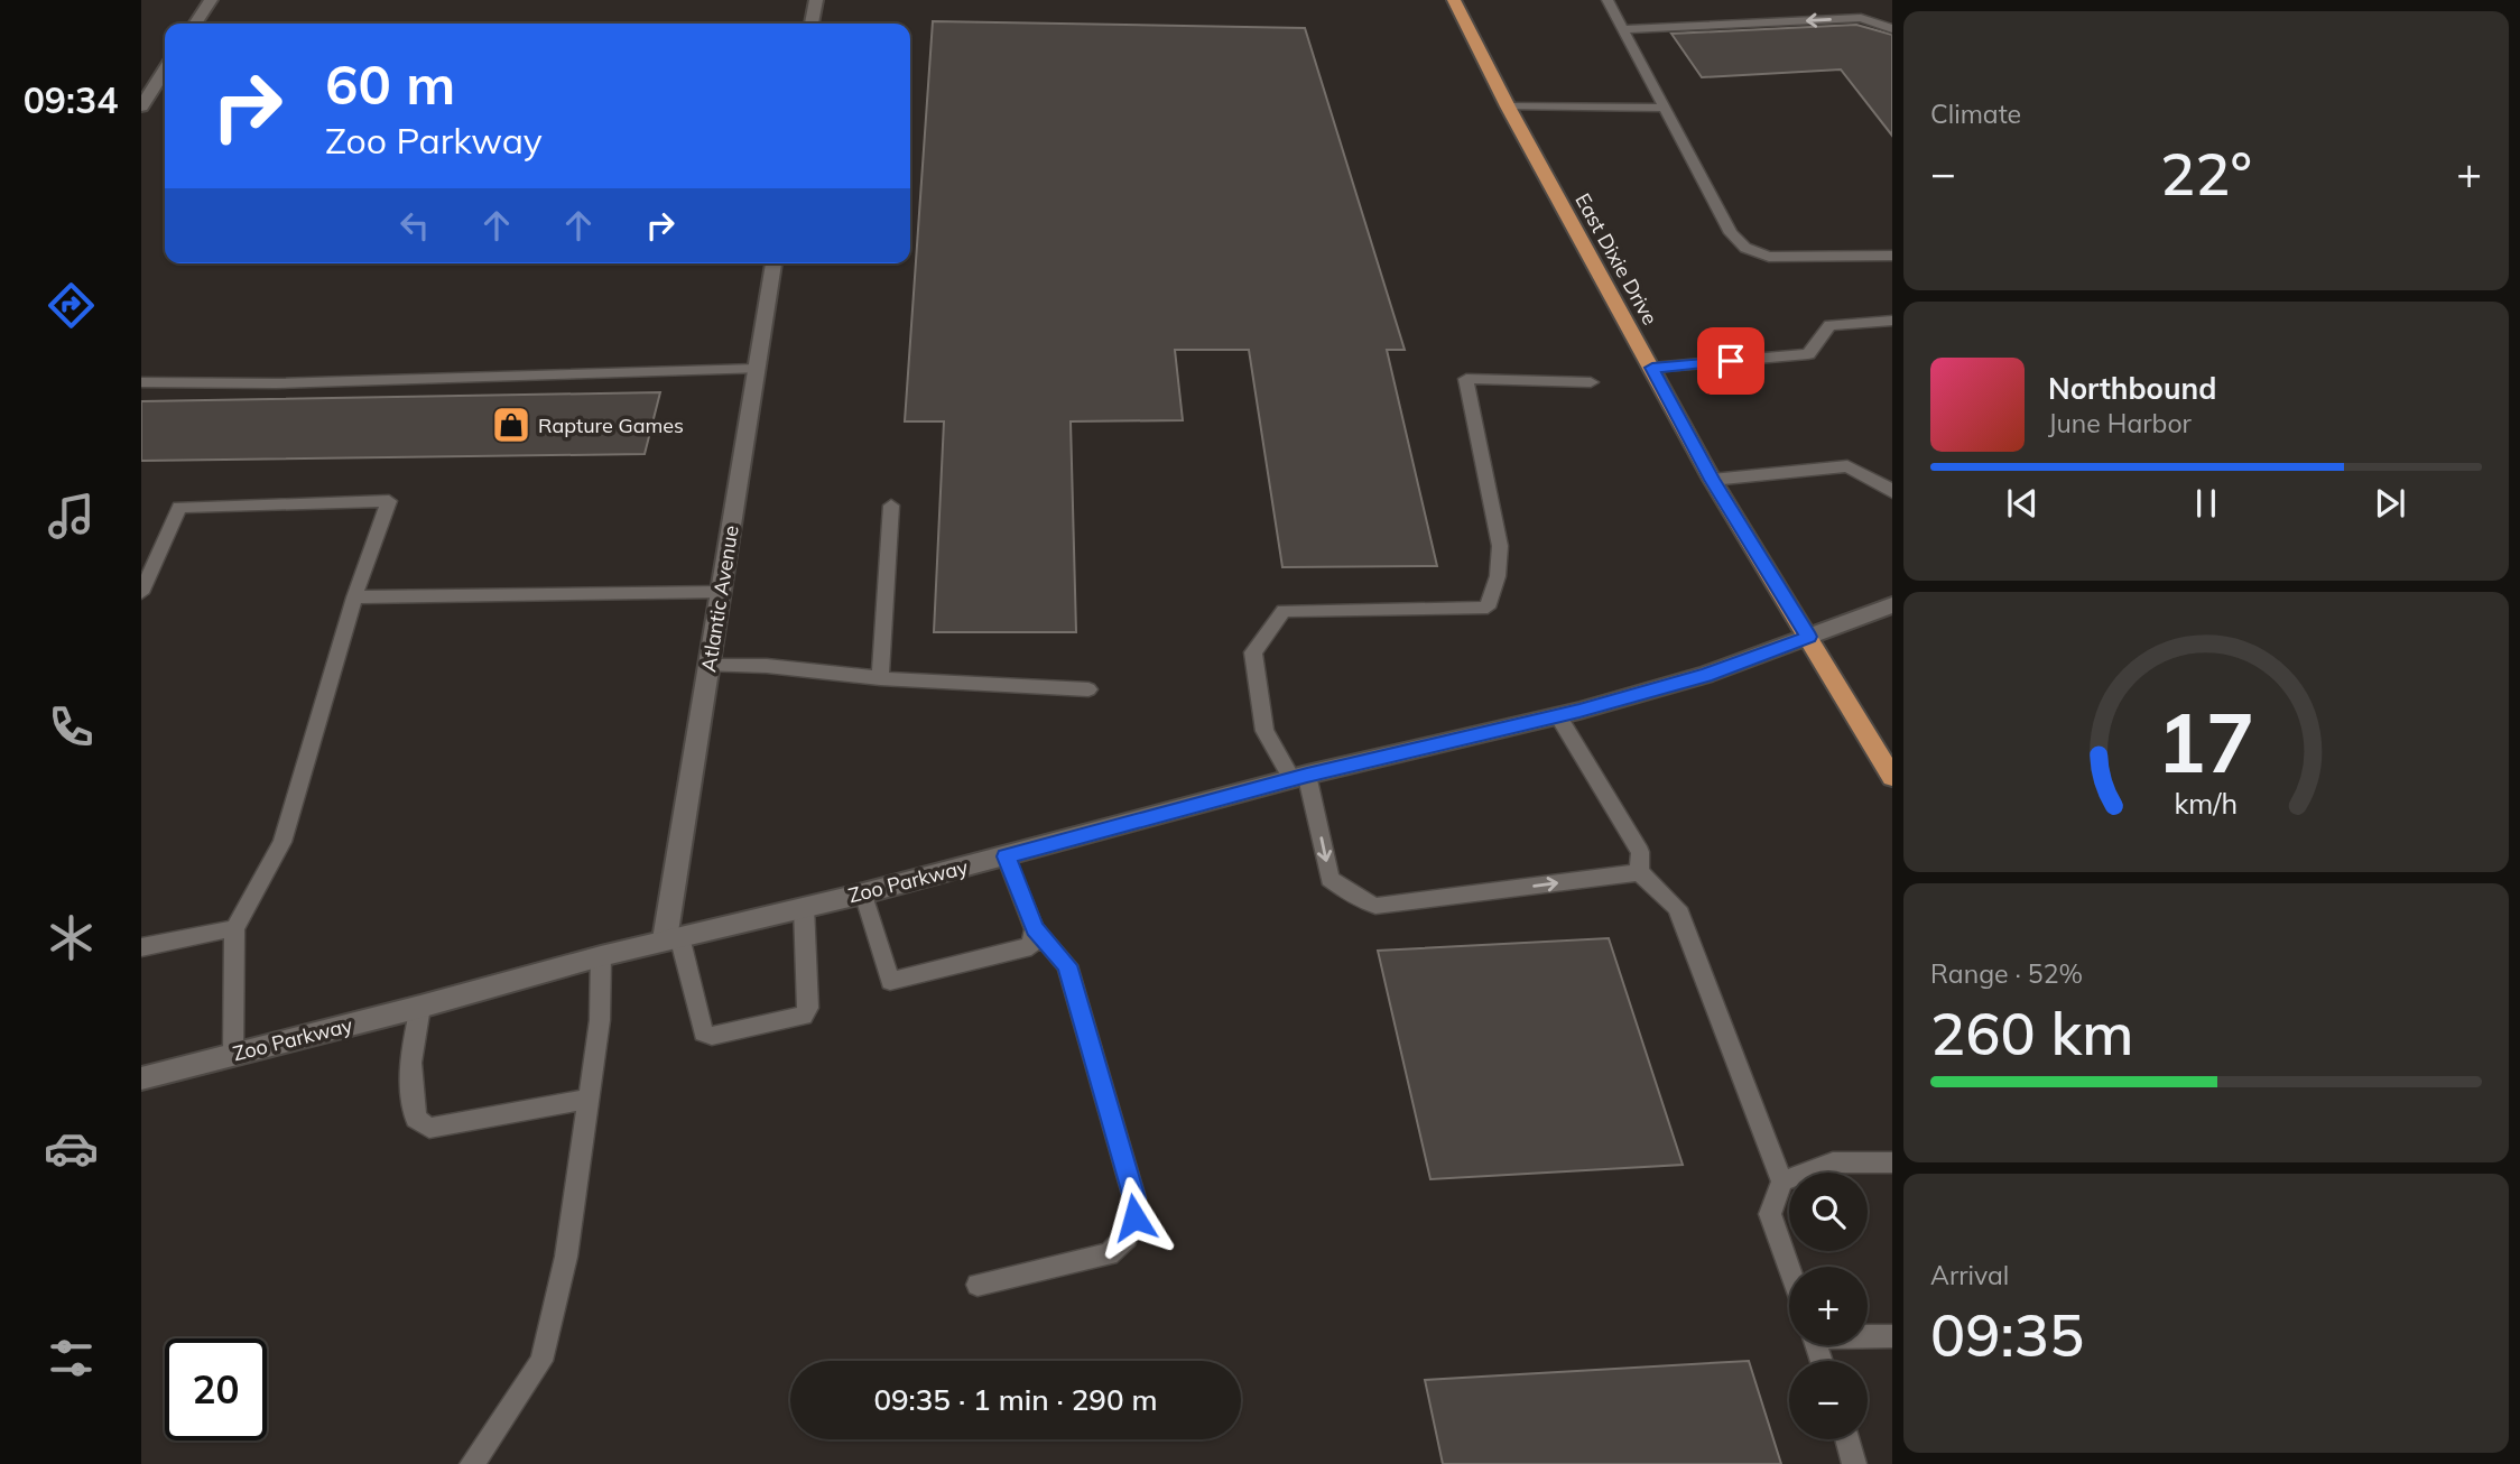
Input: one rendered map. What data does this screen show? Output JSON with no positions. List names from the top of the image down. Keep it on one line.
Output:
{"streets":{"main road":["East Dixie Drive","Atlantic Avenue","Zoo Parkway"]},"crossings":[["East Dixie Drive","Zoo Parkway"],["Atlantic Avenue","Zoo Parkway"]],"places":{"shop":["Rapture Games"]},"page":{"tabs":"09:34","tile":["Climate",["Range · 52%","260 km"],["Arrival","09:35"]],"turn":["60 m","Zoo Parkway"],"heat":["−","22°","+"],"song":["Northbound","June Harbor"],"map_buttons":["+","−"],"limit":"20","trip":"09:35 · 1 min · 290 m","gauge":["17","km/h"]}}
